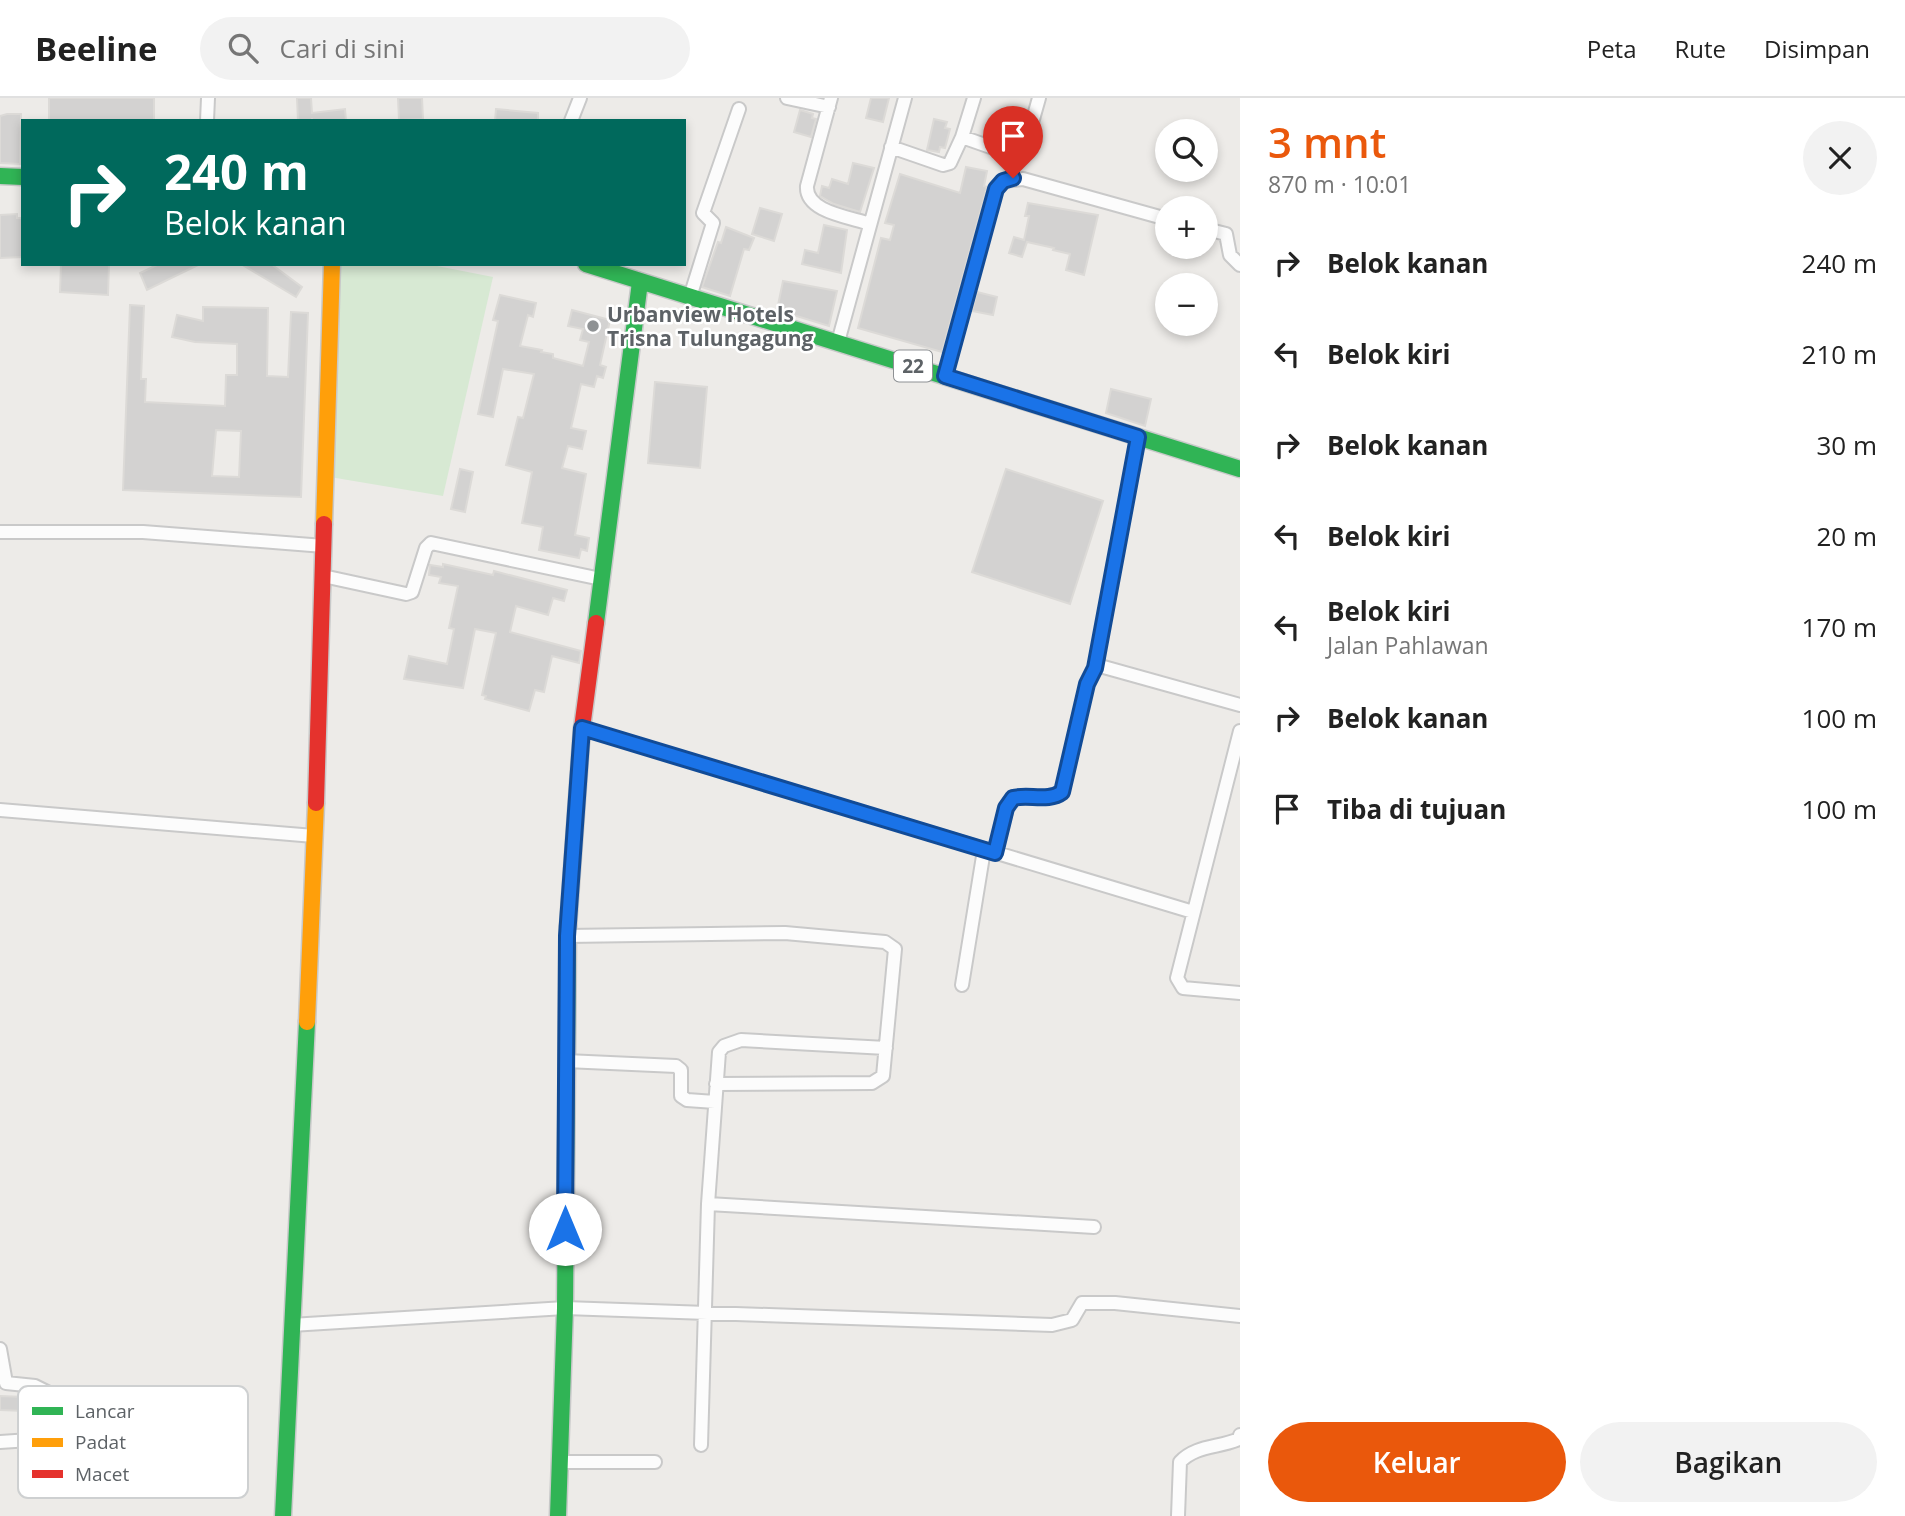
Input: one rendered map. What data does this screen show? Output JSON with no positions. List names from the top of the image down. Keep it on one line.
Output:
{"streets":{"main road":["22"]},"places":["Urbanview Hotels Trisna Tulungagung"],"legend":["Lancar","Padat","Macet"],"page":{"header":"Beeline","search":"Cari di sini","nav":["Peta","Rute","Disimpan"],"heading":["3 mnt","870 m · 10:01"],"map_buttons":["+","−"],"turn":["240 m","Belok kanan"],"list":[{"name":"Belok kanan","value":"240 m"},{"name":"Belok kiri","value":"210 m"},{"name":"Belok kanan","value":"30 m"},{"name":"Belok kiri","value":"20 m"},{"name":"Belok kiri","note":"Jalan Pahlawan","value":"170 m"},{"name":"Belok kanan","value":"100 m"},{"name":"Tiba di tujuan","value":"100 m"}],"buttons":["Keluar","Bagikan"]}}
